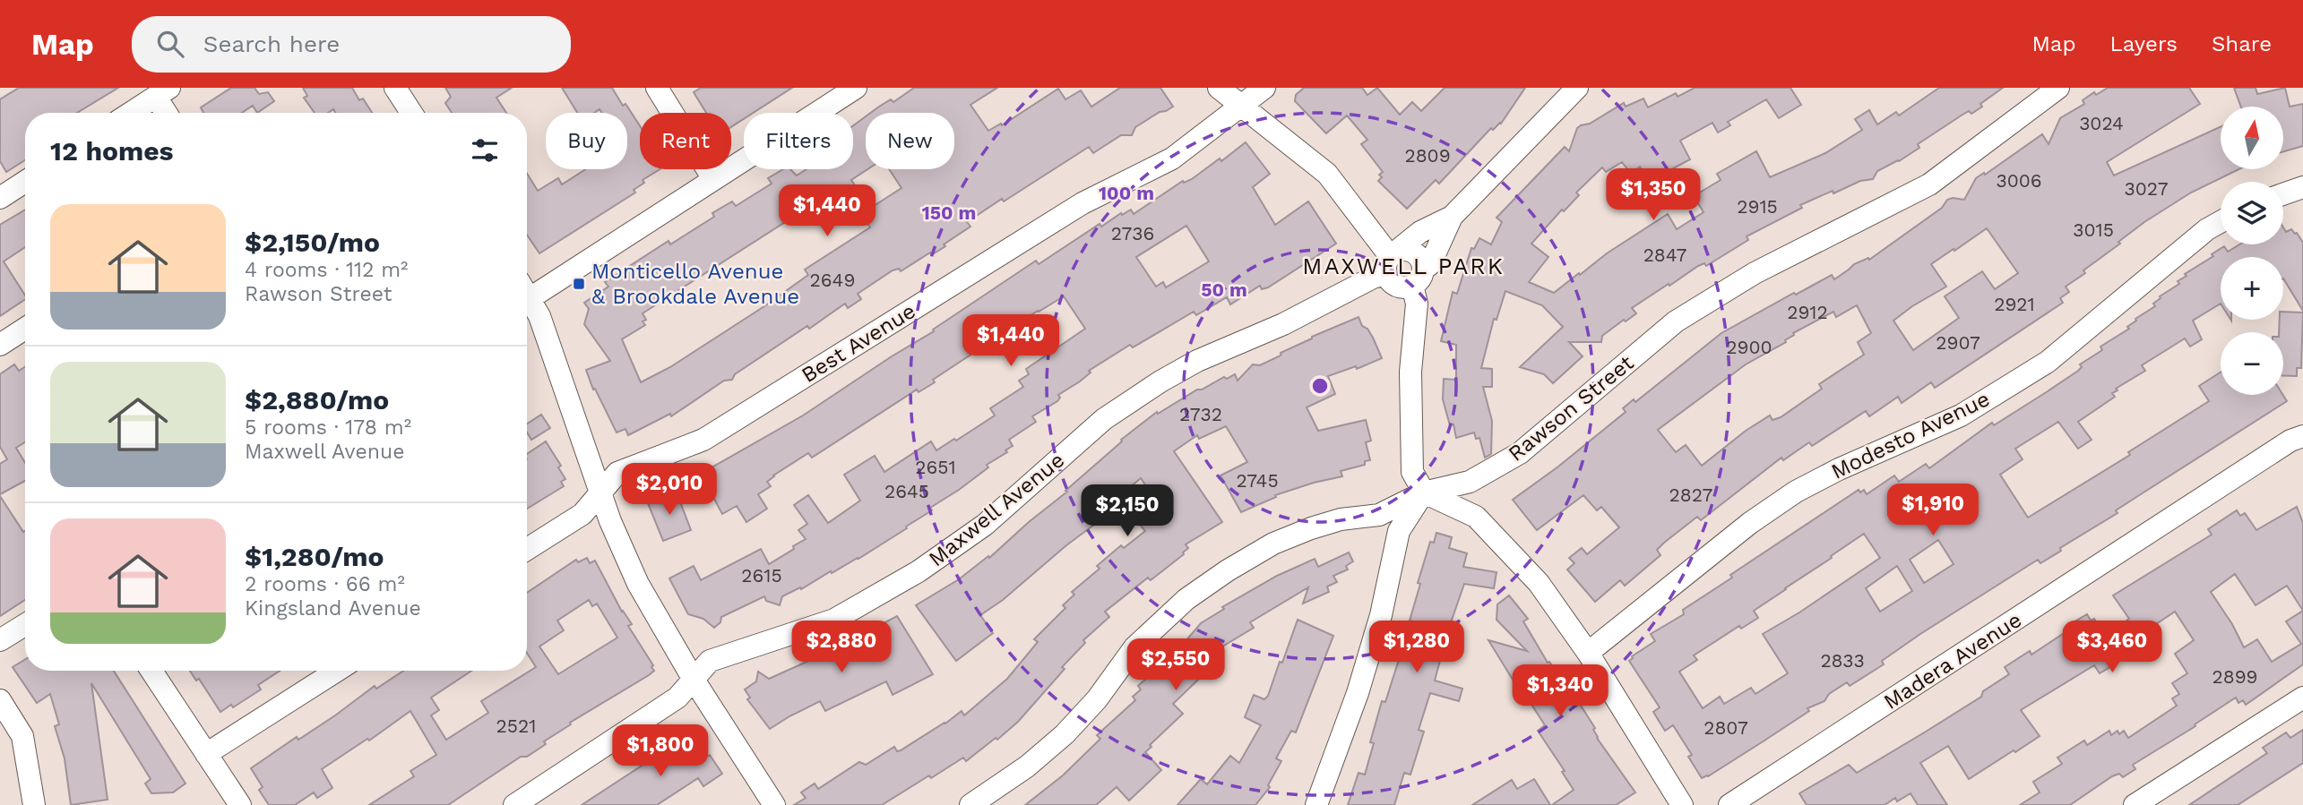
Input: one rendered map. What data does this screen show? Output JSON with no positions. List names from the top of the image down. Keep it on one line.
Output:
{"streets":{"street":["Best Avenue","Rawson Street","Modesto Avenue","Maxwell Avenue","Madera Avenue"]},"districts":["MAXWELL PARK"],"places":{"transit":["Monticello Avenue & Brookdale Avenue"]},"house_numbers":["3024","2809","3006","3027","2915","3015","2736","2847","2649","2921","2912","2907","2900","2732","2651","2745","2645","2827","2615","2833","2899","2521","2807"],"north":"top","page":{"header":"Map","search":"Search here","nav":["Map","Layers","Share"],"map_buttons":["+","−"],"chip":["Buy","Rent","Filters","New"],"heading":"12 homes","price":["$1,350","$1,440","$1,440","$2,010","$1,910","$2,150","$2,880","$1,280","$3,460","$2,550","$1,340","$1,800"],"list":[{"name":"$2,150/mo","note":"4 rooms · 112 m² · Rawson Street"},{"name":"$2,880/mo","note":"5 rooms · 178 m² · Maxwell Avenue"},{"name":"$1,280/mo","note":"2 rooms · 66 m² · Kingsland Avenue"}]},"rings":["100 m","150 m","50 m"]}
